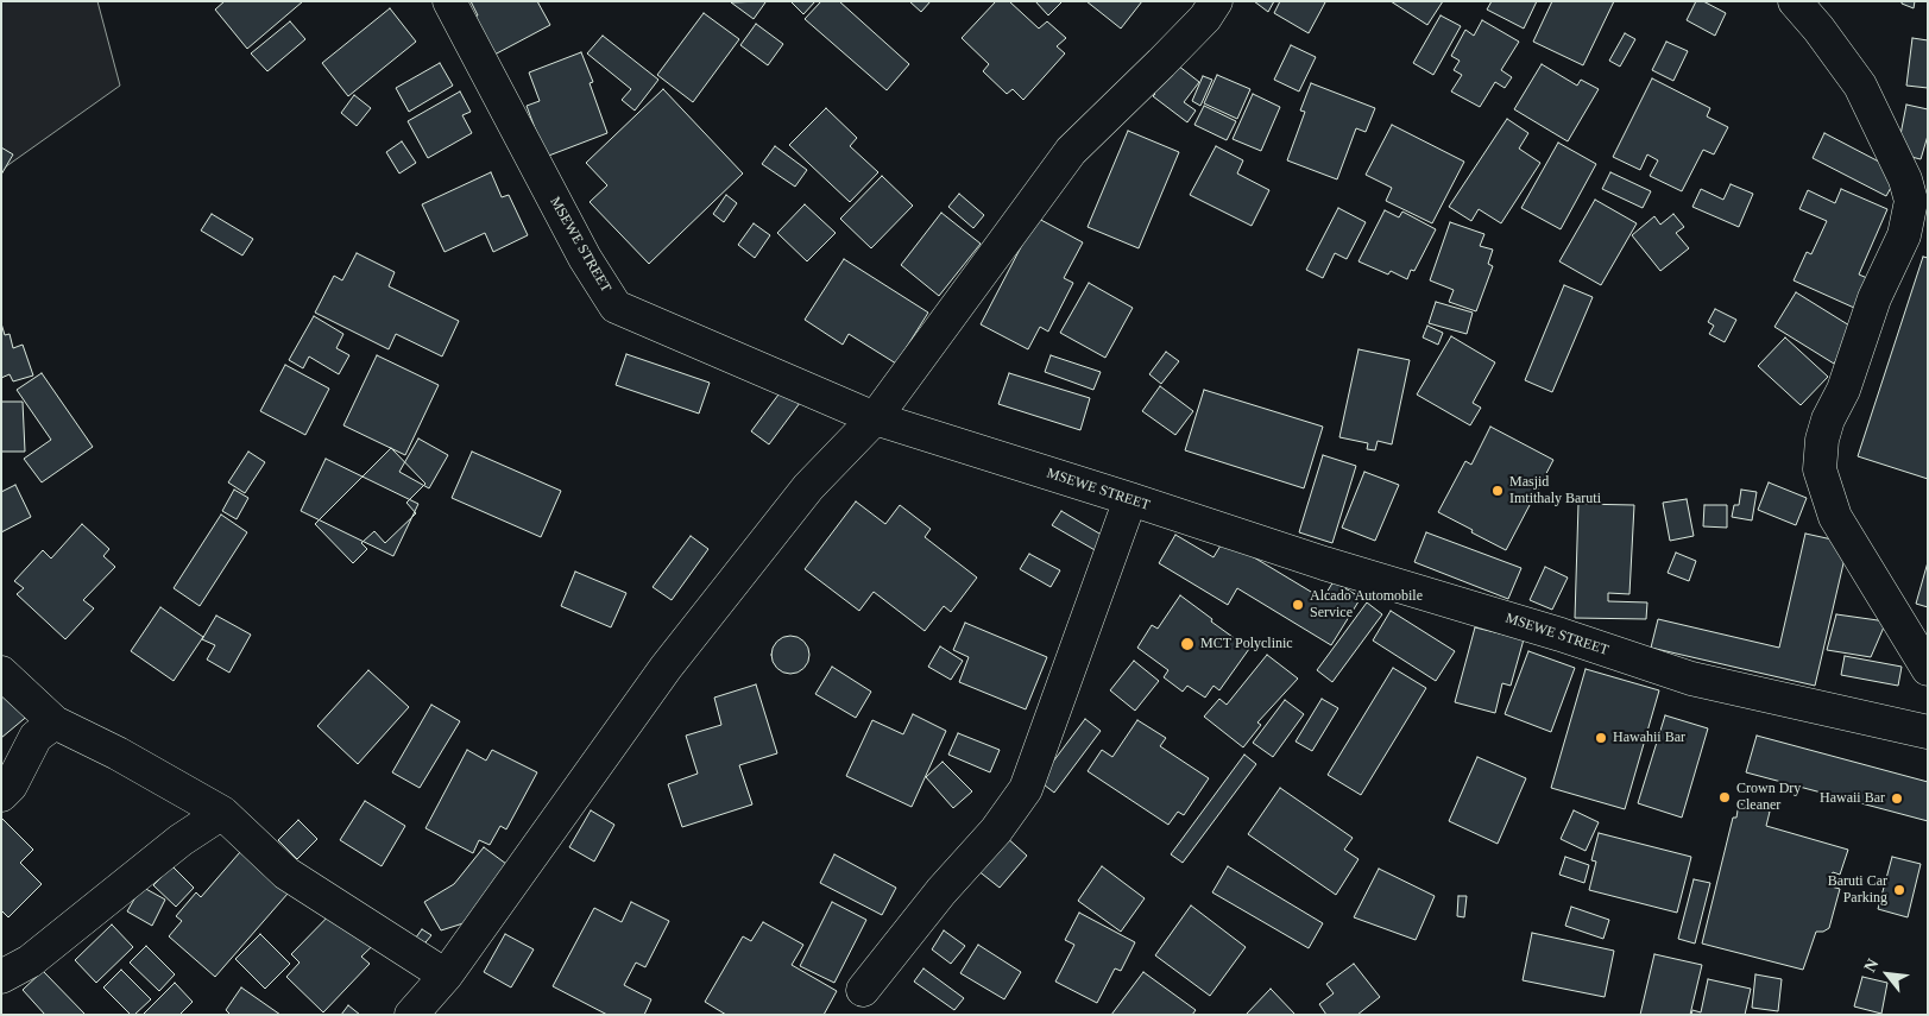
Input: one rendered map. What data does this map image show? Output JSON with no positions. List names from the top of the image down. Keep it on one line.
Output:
{"streets":{"street":["MSEWE STREET"]},"places":["Masjid Imtithaly Baruti","Alcado Automobile Service","MCT Polyclinic","Hawahii Bar","Crown Dry Cleaner","Hawaii Bar","Baruti Car Parking"],"north":"top left"}
